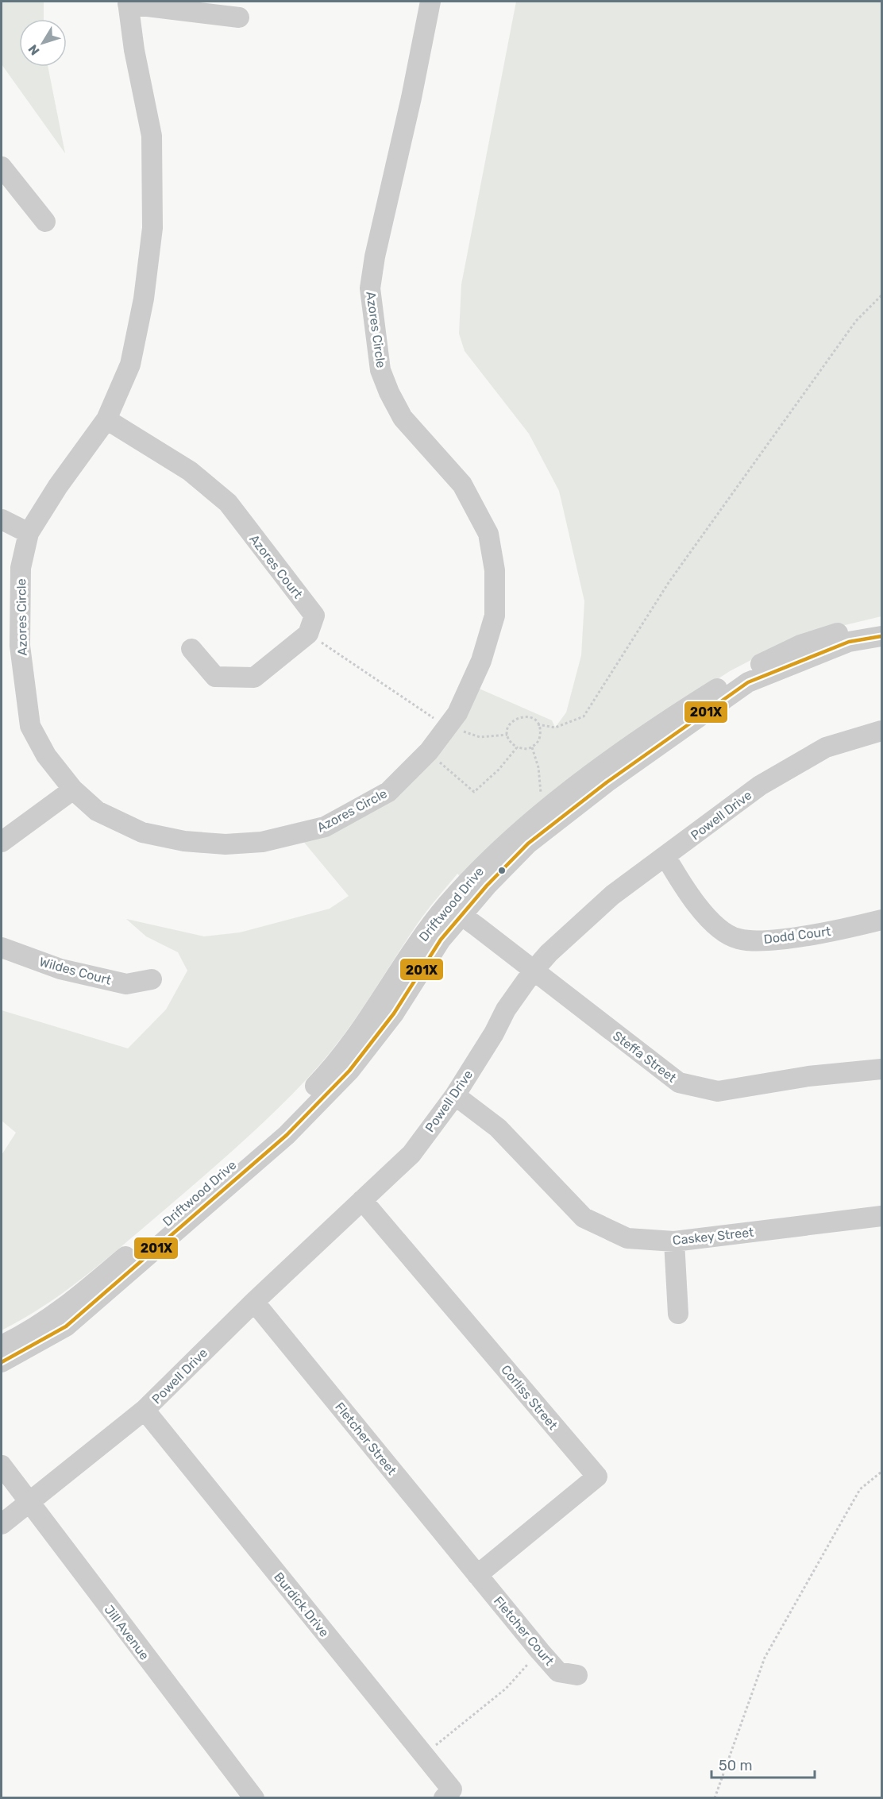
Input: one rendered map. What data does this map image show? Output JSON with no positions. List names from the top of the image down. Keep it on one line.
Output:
{"streets":{"street":["Azores Circle","Azores Court","Powell Drive","Driftwood Drive","Dodd Court","Wildes Court","Steffa Street","Caskey Street","Corliss Street","Fletcher Street","Burdick Drive","Fletcher Court","Jill Avenue"]},"crossings":[["Azores Circle","Azores Court"],["Powell Drive","Dodd Court"],["Powell Drive","Steffa Street"],["Powell Drive","Caskey Street"],["Powell Drive","Corliss Street"],["Powell Drive","Fletcher Street"],["Powell Drive","Burdick Drive"],["Powell Drive","Jill Avenue"],["Driftwood Drive","Steffa Street"],["Corliss Street","Fletcher Street"],["Corliss Street","Fletcher Court"],["Fletcher Street","Fletcher Court"]],"lines":["transit line 201X"],"scale_bar":"50 m","north":"bottom left"}
